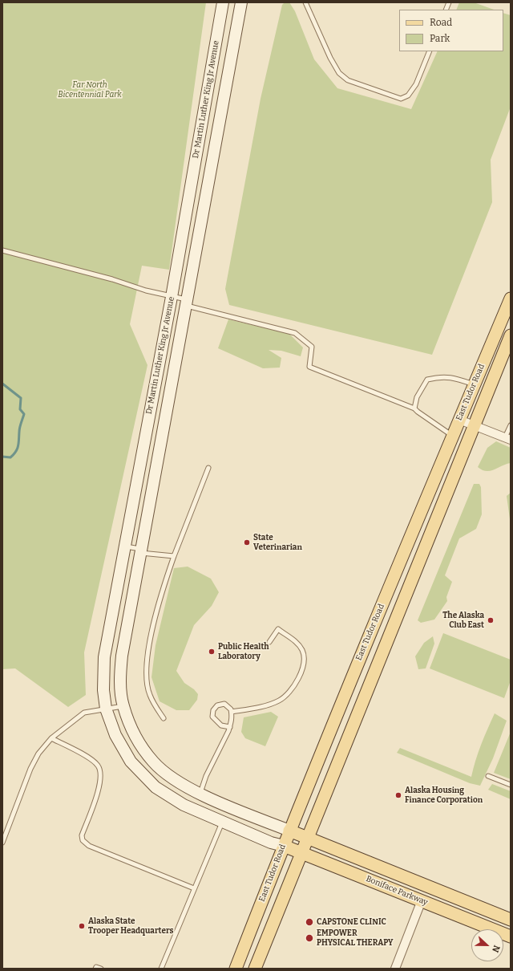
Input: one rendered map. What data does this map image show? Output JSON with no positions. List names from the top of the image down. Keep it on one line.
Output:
{"streets":{"main road":["East Tudor Road","Boniface Parkway"],"street":["Dr Martin Luther King Jr Avenue"]},"crossings":[["Dr Martin Luther King Jr Avenue","East Tudor Road"],["Dr Martin Luther King Jr Avenue","Boniface Parkway"],["East Tudor Road","Boniface Parkway"]],"parks":["Far North Bicentennial Park"],"places":["State Veterinarian","The Alaska Club East","Public Health Laboratory","Alaska Housing Finance Corporation","CAPSTONE CLINIC","Alaska State Trooper Headquarters","EMPOWER PHYSICAL THERAPY"],"legend":["Road","Park"],"north":"right"}
